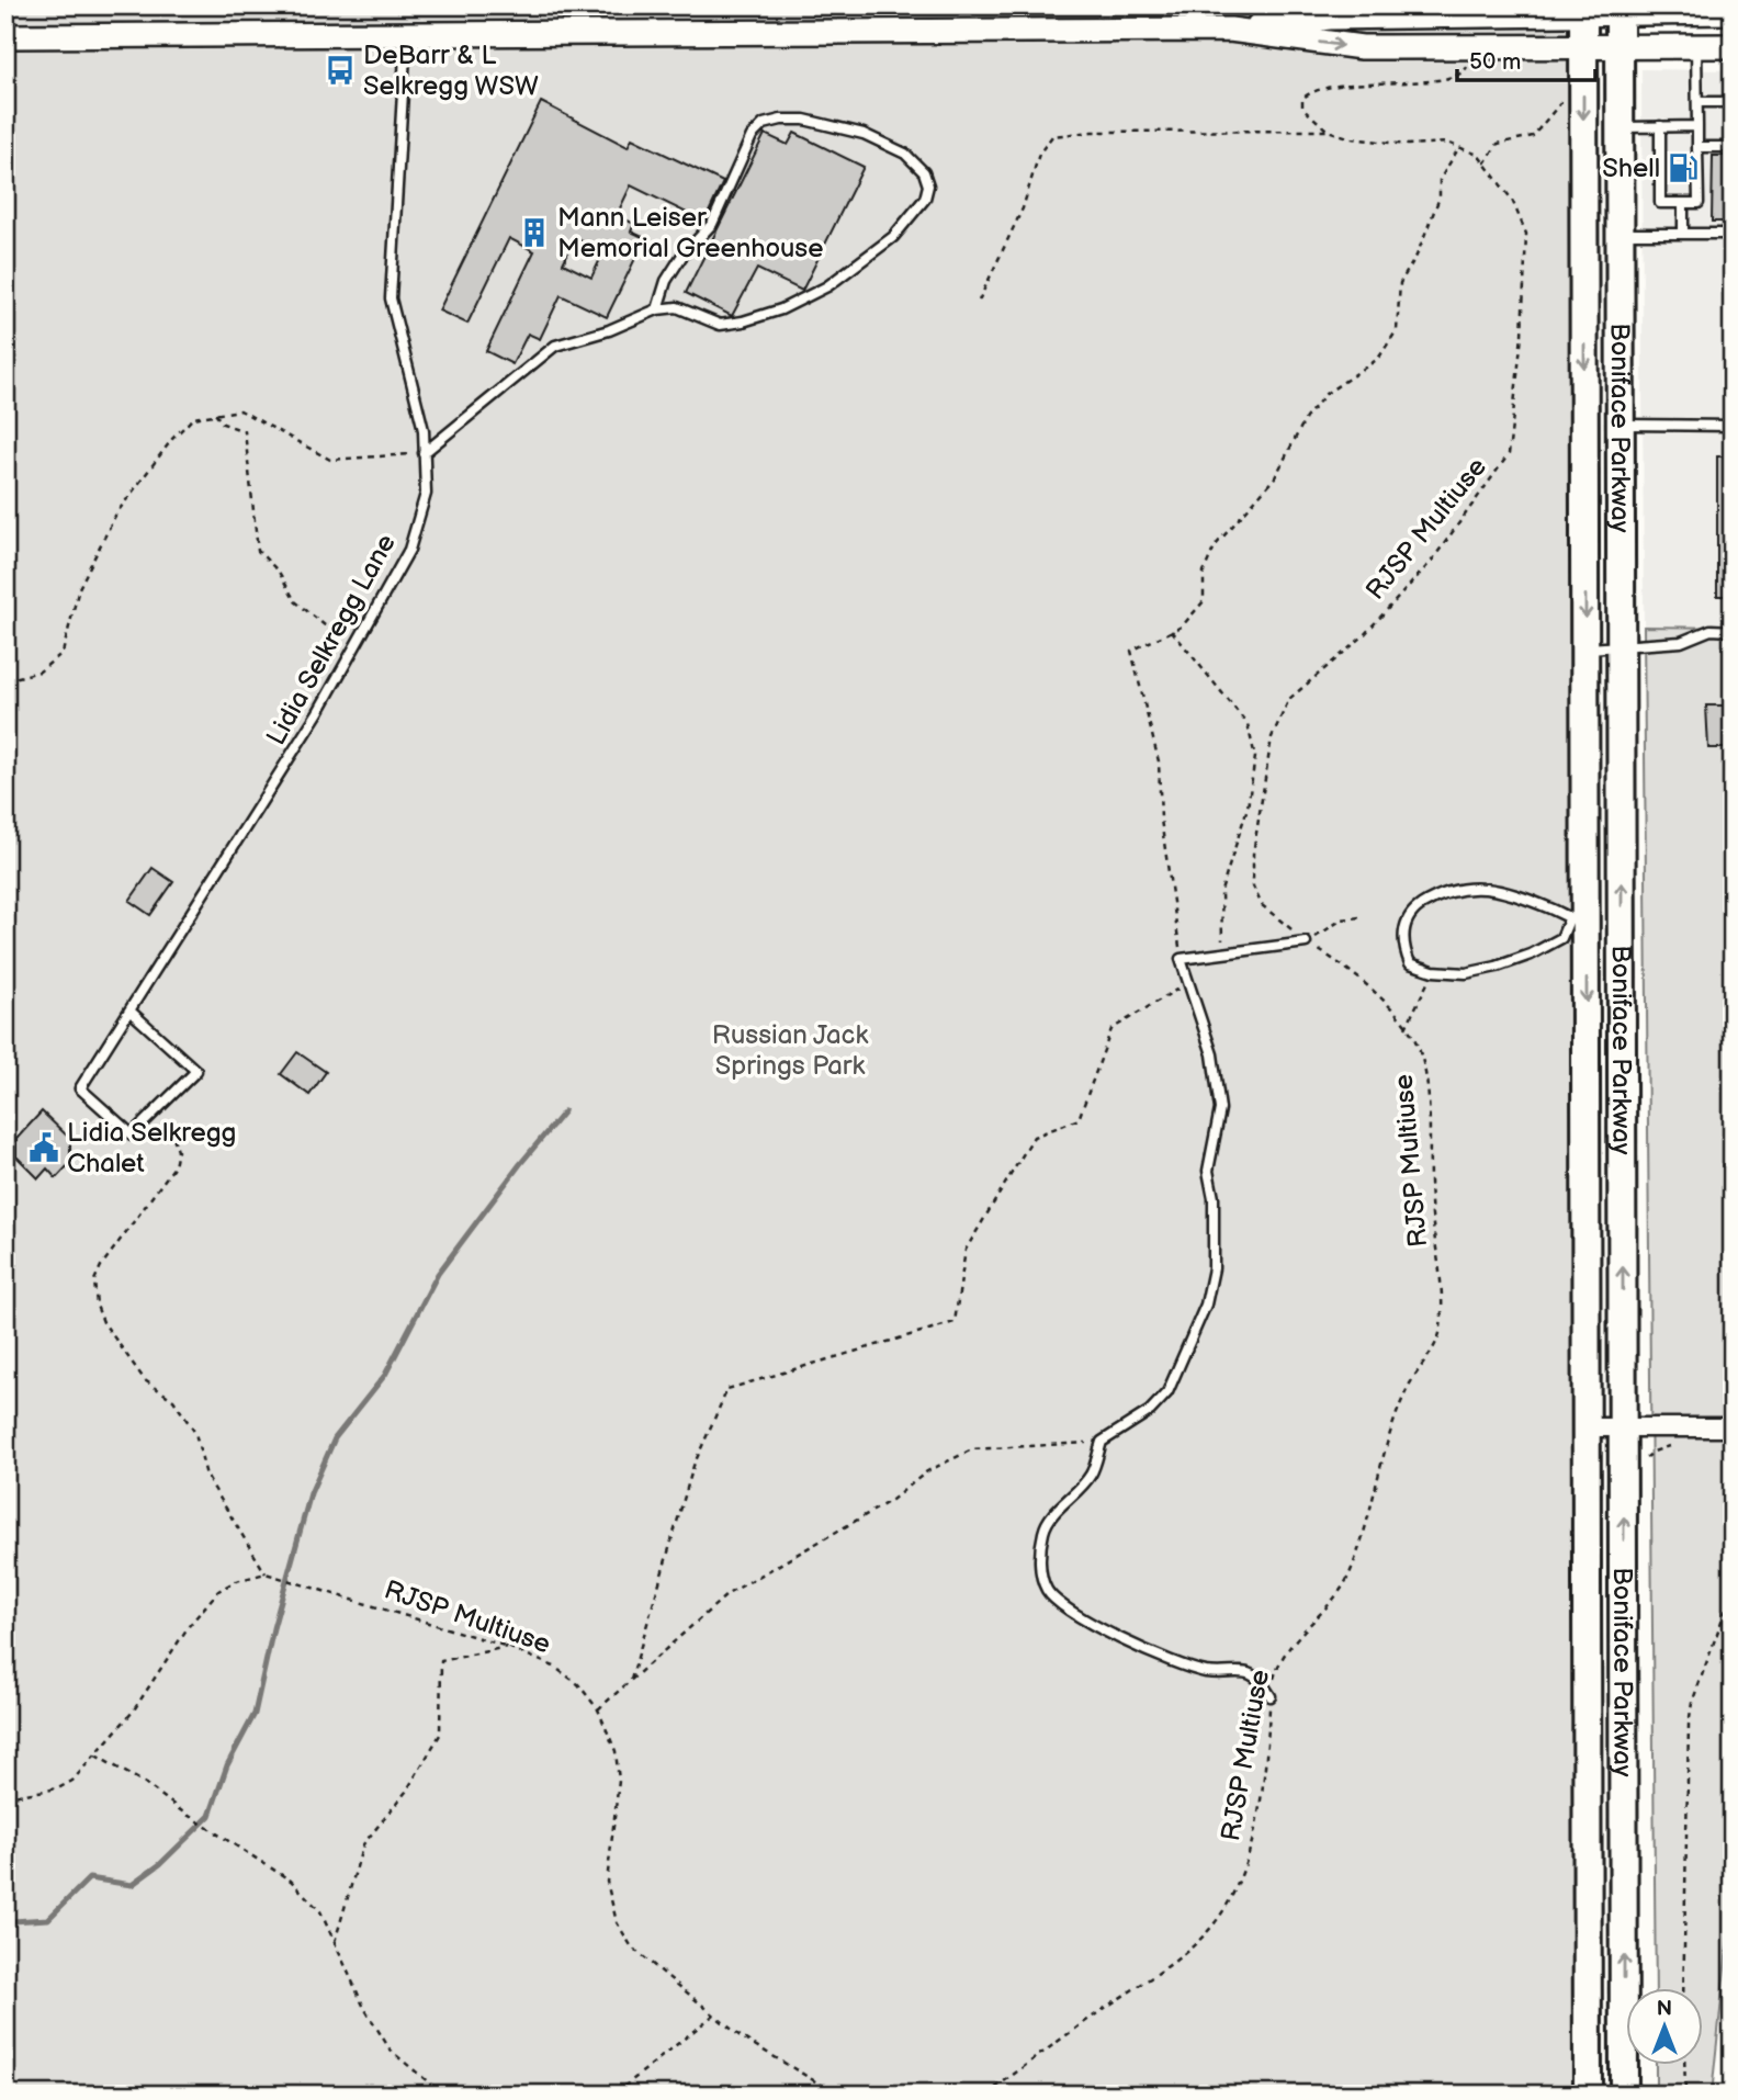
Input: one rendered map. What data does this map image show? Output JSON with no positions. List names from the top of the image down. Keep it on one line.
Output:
{"streets":{"main road":["Boniface Parkway"],"lane":["Lidia Selkregg Lane"],"path":["RJSP Multiuse"]},"parks":["Russian Jack Springs Park"],"places":{"bus stop":["DeBarr & L Selkregg WSW"],"fuel station":["Shell"],"building":["Mann Leiser Memorial Greenhouse"],"public building":["Lidia Selkregg Chalet"]},"scale_bar":"50 m","north":"top"}
